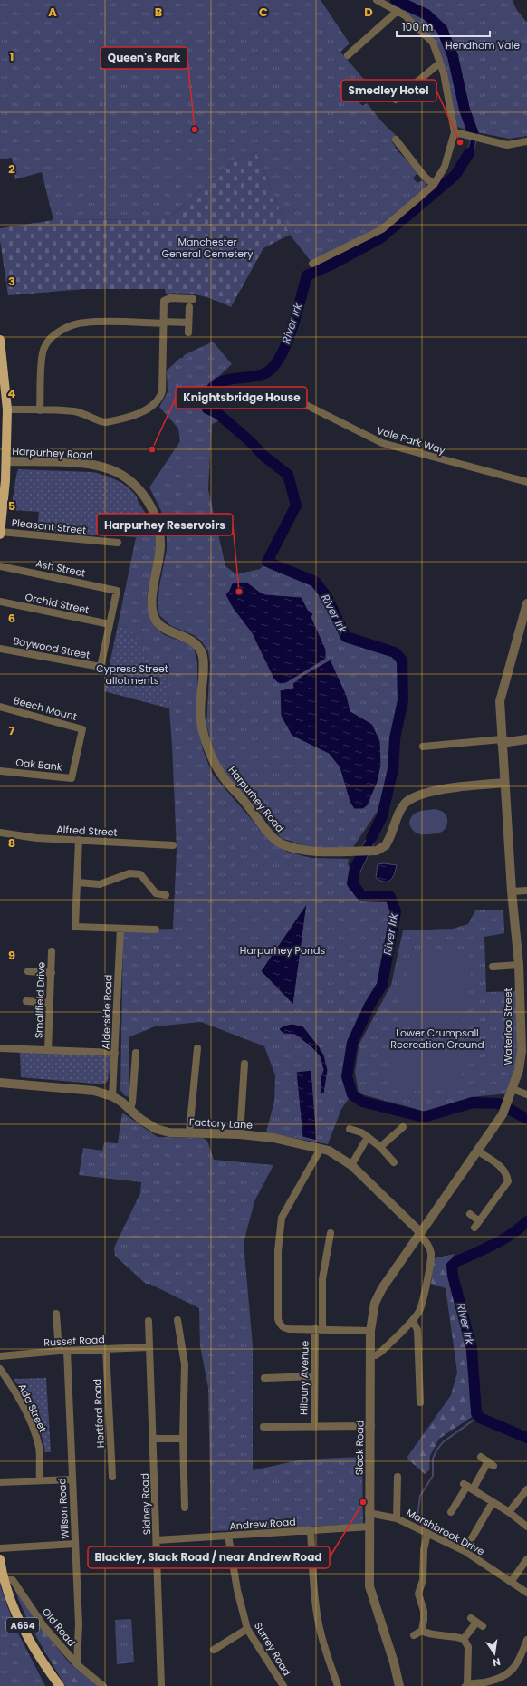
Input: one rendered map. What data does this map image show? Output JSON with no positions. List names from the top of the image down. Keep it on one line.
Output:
{"streets":{"main road":["A664"],"street":["Vale Park Way","Harpurhey Road","Pleasant Street","Ash Street","Orchid Street","Baywood Street","Beech Mount","Oak Bank","Alfred Street","Smallfield Drive","Alderside Road","Waterloo Street","Factory Lane","Russet Road","Hilbury Avenue","Ada Street","Hertford Road","Slack Road","Sidney Road","Wilson Road","Andrew Road","Marshbrook Drive","Old Road","Surrey Road"]},"crossings":[["Harpurhey Road","Waterloo Street"],["Ash Street","Orchid Street"],["Ash Street","Baywood Street"],["Orchid Street","Baywood Street"],["Beech Mount","Oak Bank"],["Alderside Road","Factory Lane"],["Waterloo Street","Factory Lane"],["Waterloo Street","Slack Road"],["Russet Road","Hertford Road"],["Russet Road","Sidney Road"],["Russet Road","Wilson Road"],["Slack Road","Andrew Road"],["Slack Road","Marshbrook Drive"],["Sidney Road","Andrew Road"],["Wilson Road","Old Road"],["Andrew Road","Surrey Road"],["A664","Old Road"]],"water":["River Irk"],"parks":["Hendham Vale","Manchester General Cemetery","Cypress Street allotments","Harpurhey Ponds","Lower Crumpsall Recreation Ground"],"places":["Queen's Park","Smedley Hotel","Knightsbridge House","Harpurhey Reservoirs","Blackley, Slack Road / near Andrew Road"],"scale_bar":"100 m","north":"bottom","grid":{"columns":["A","B","C","D"],"rows":["1","2","3","4","5","6","7","8","9"]}}
